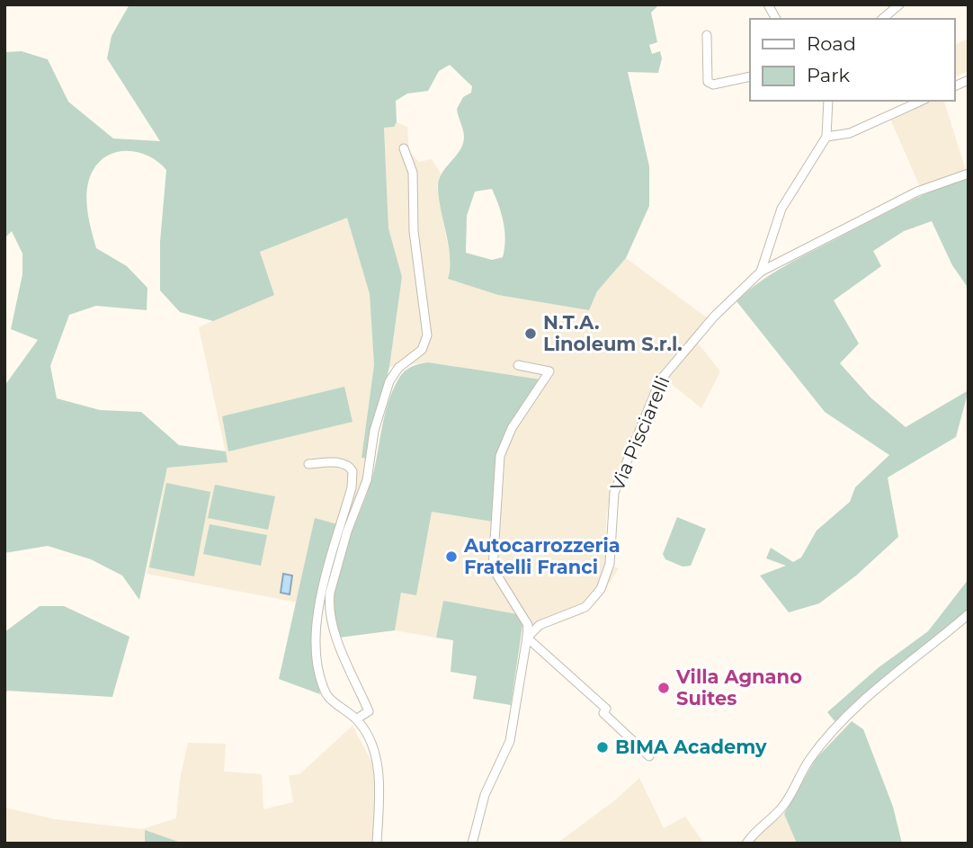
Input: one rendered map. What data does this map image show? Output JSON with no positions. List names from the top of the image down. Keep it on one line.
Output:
{"streets":{"street":["Via Pisciarelli"]},"places":["N.T.A. Linoleum S.r.l.","Autocarrozzeria Fratelli Franci","Villa Agnano Suites","BIMA Academy"],"legend":["Road","Park"]}
